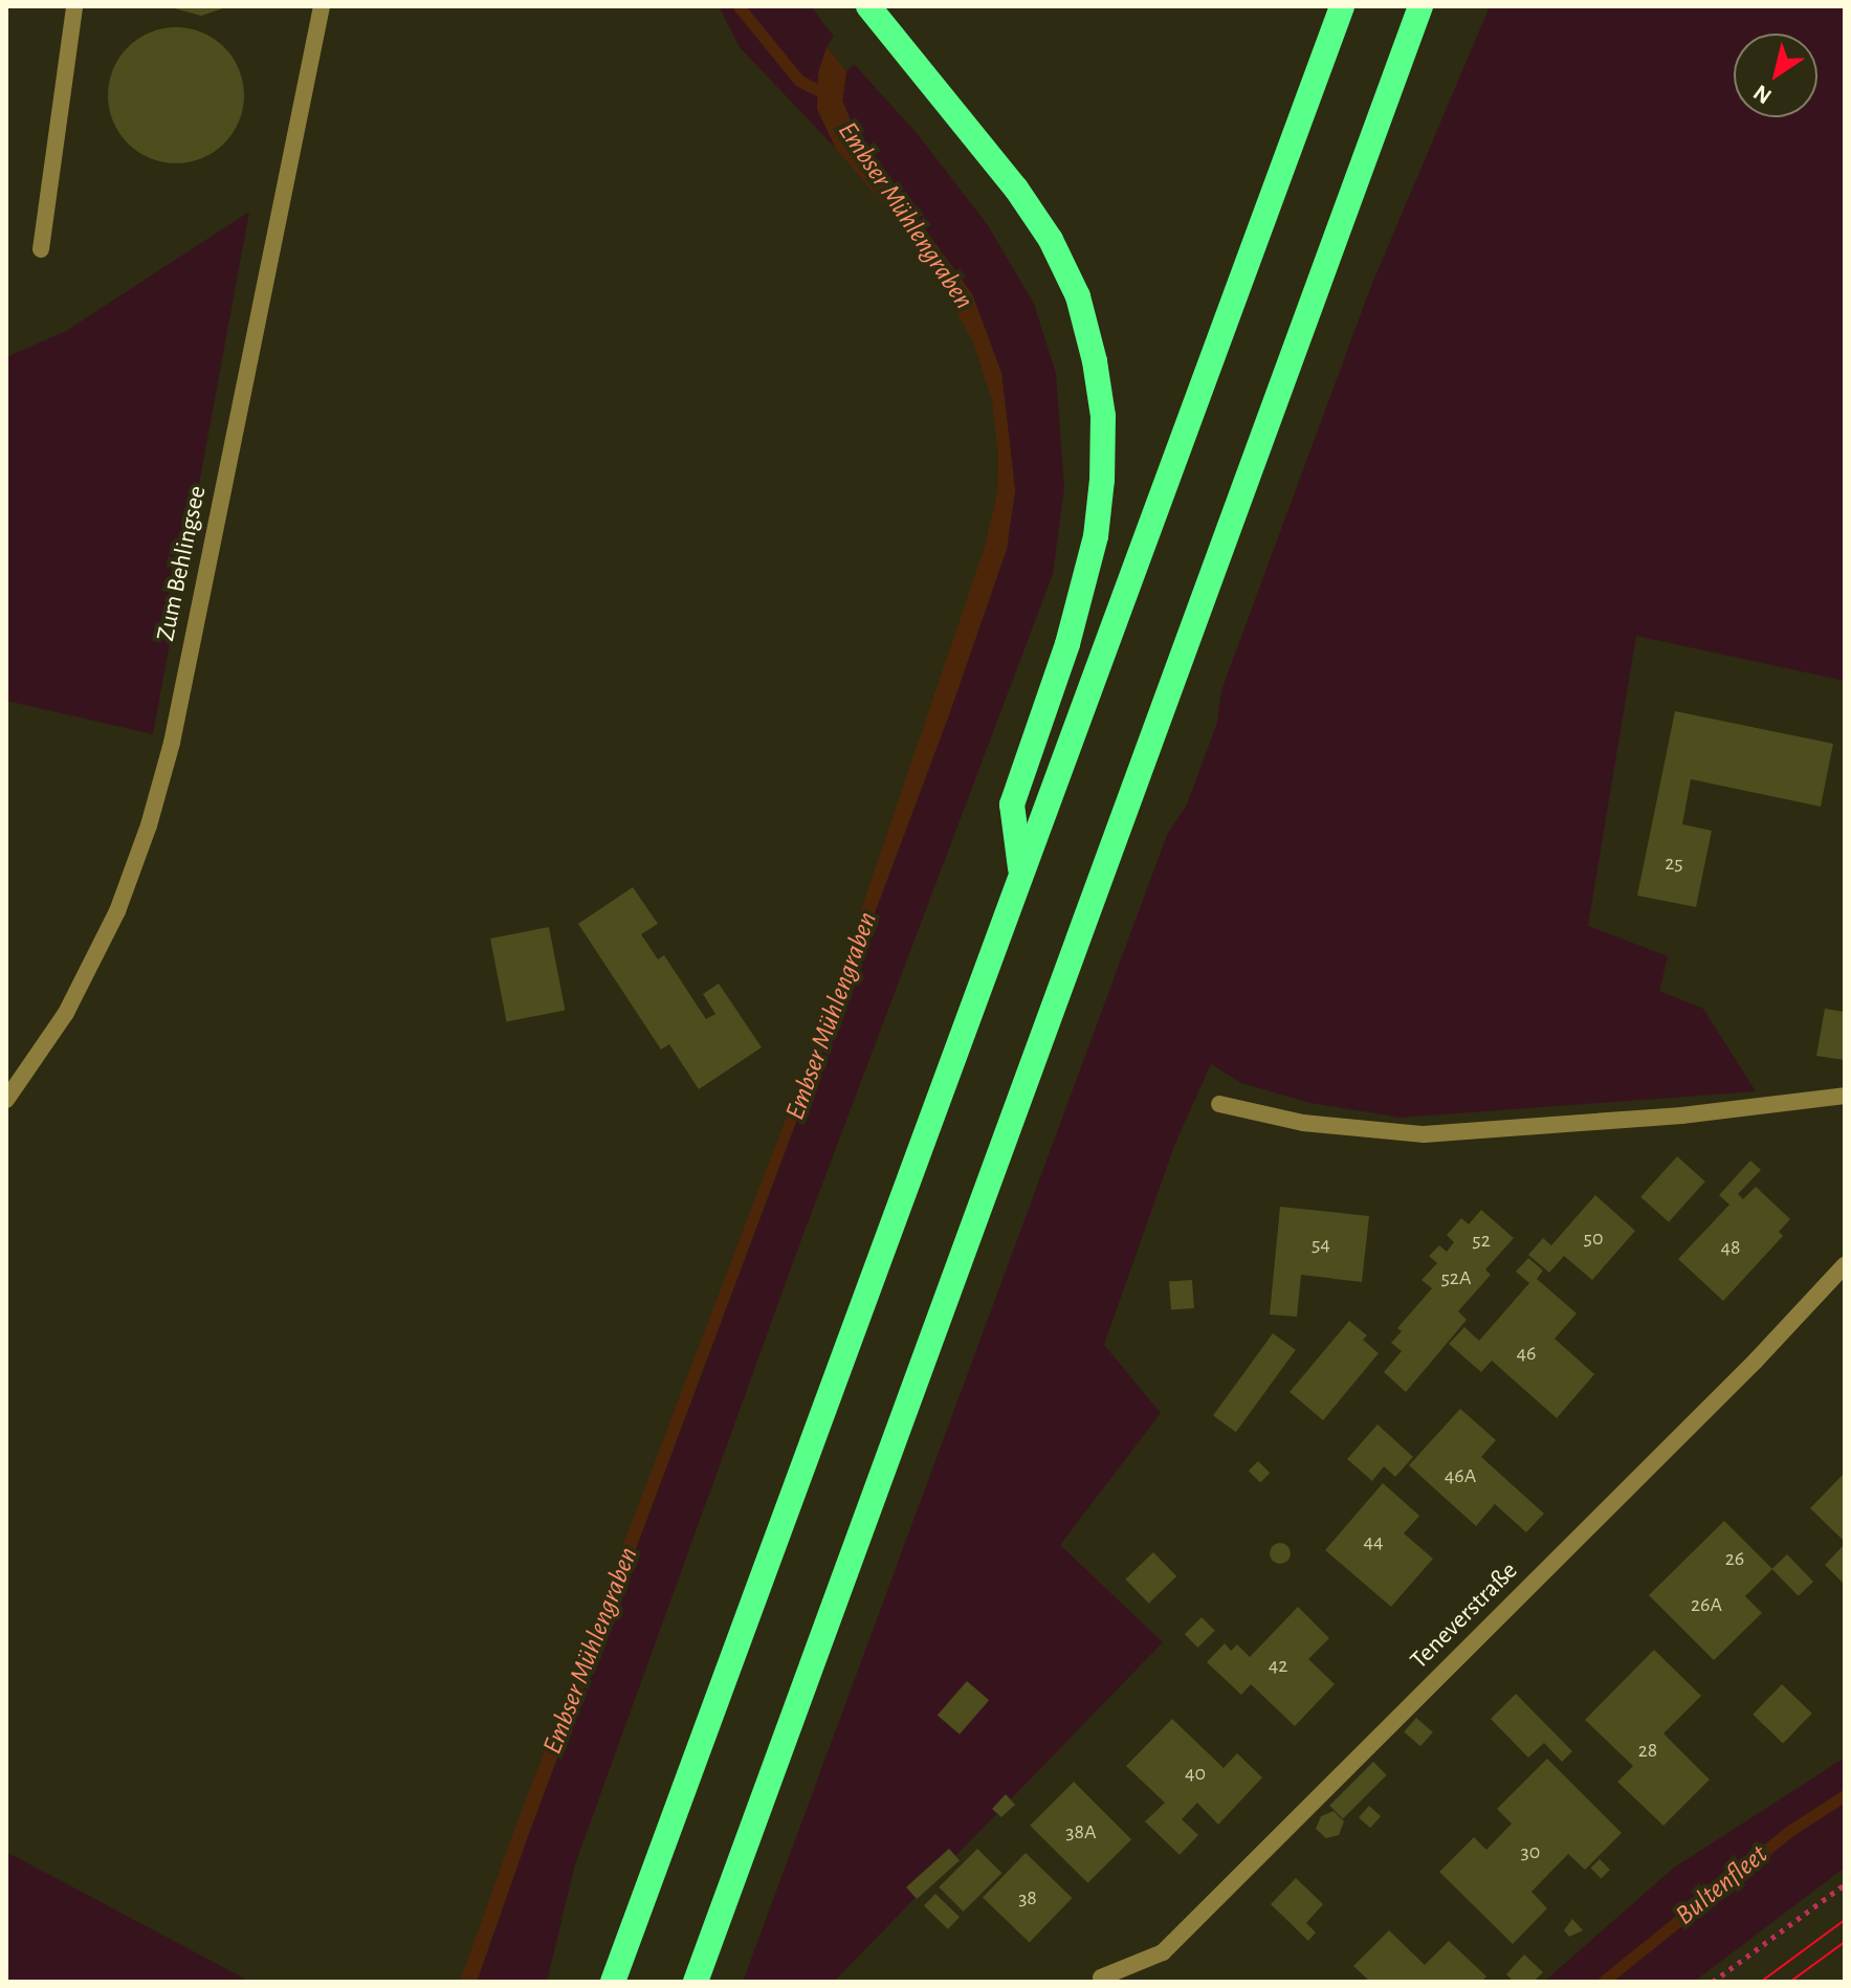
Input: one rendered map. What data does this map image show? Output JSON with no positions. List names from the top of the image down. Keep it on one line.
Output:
{"streets":{"street":["Zum Behlingsee","Teneverstraße"]},"water":["Embser Mühlengraben","Bultenfleet"],"house_numbers":["25","50","52","54","48","52A","46","46A","44","26","26A","42","28","40","38A","30","38"],"north":"bottom left"}
